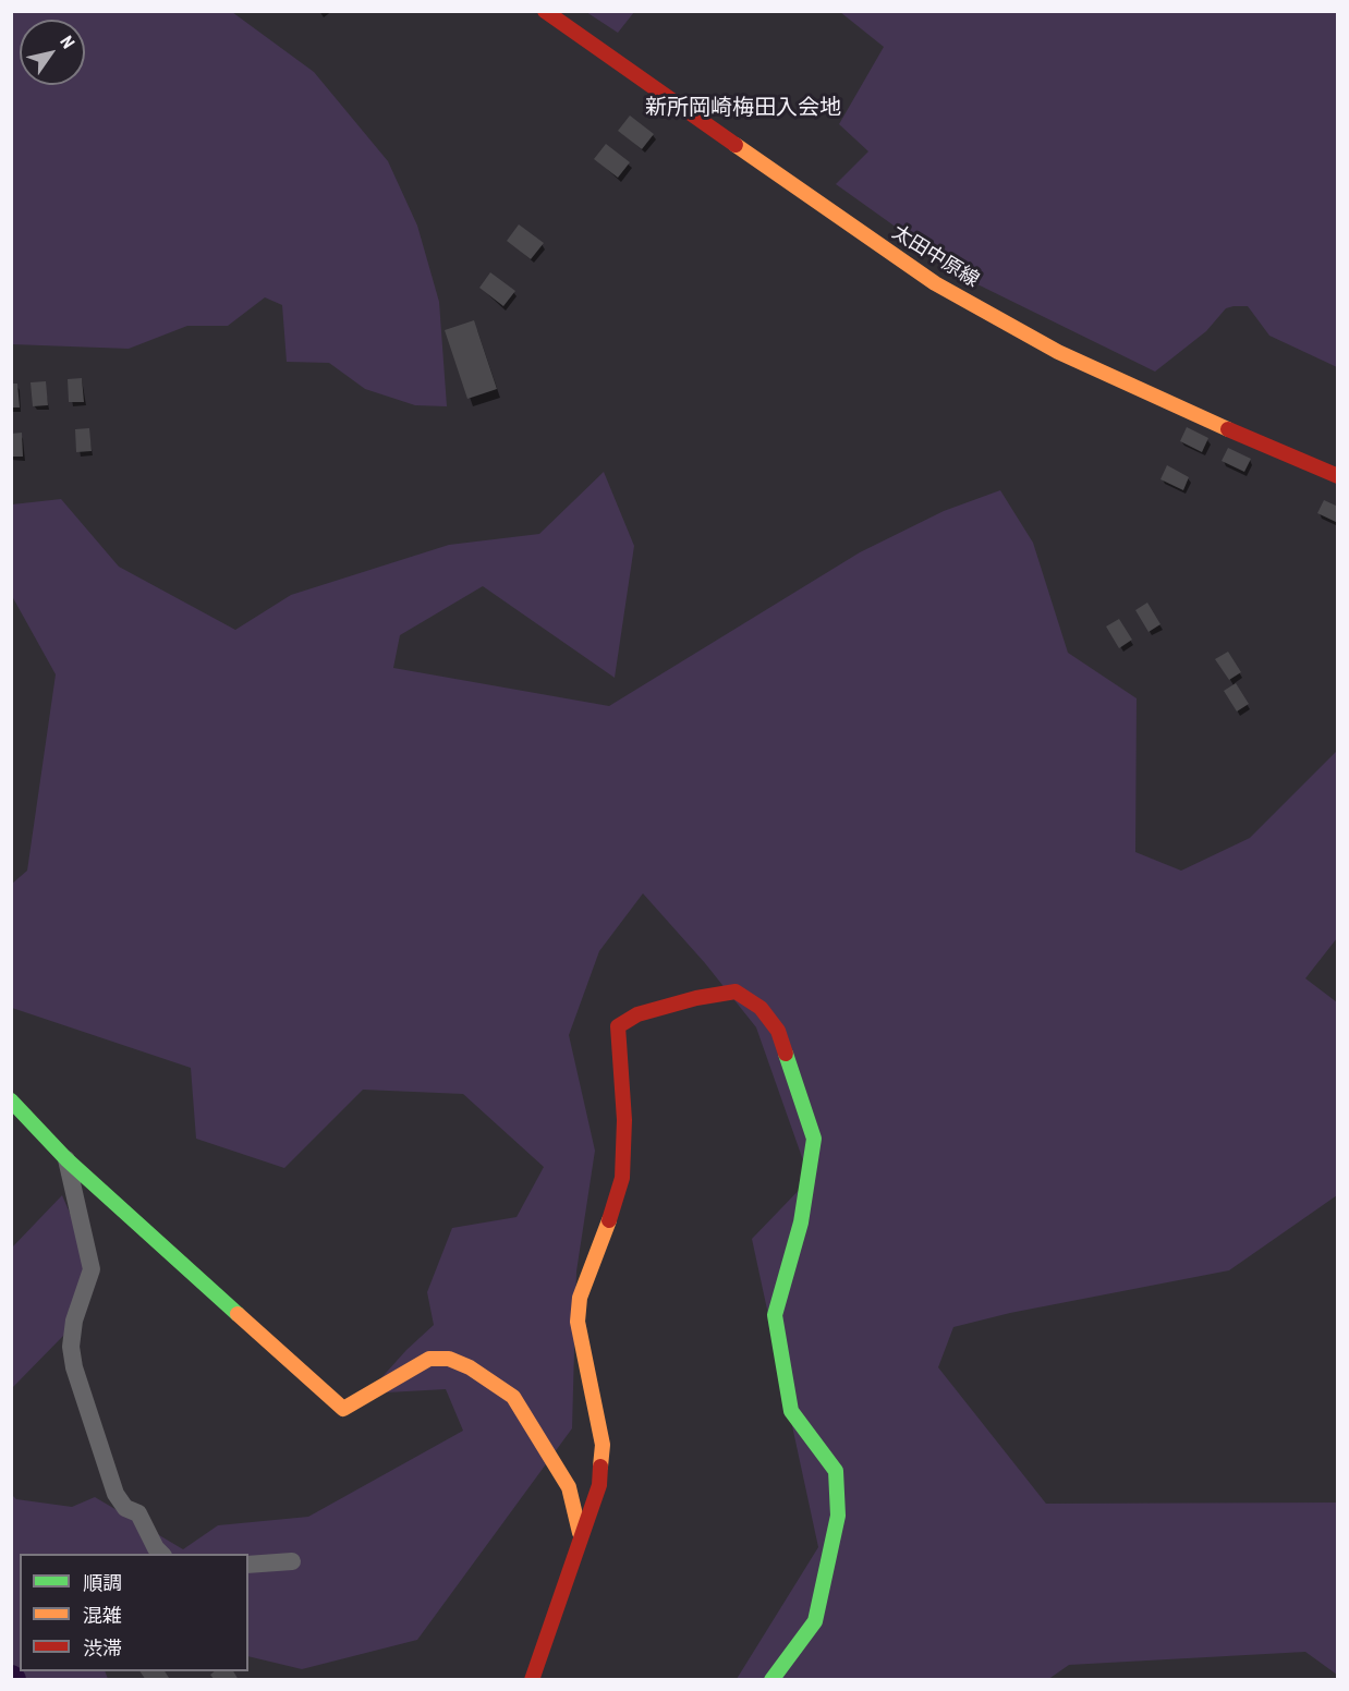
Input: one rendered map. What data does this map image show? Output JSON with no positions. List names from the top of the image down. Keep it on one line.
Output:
{"streets":{"street":["太田中原線"]},"districts":["新所岡崎梅田入会地"],"legend":["順調","混雑","渋滞"],"north":"top right"}
